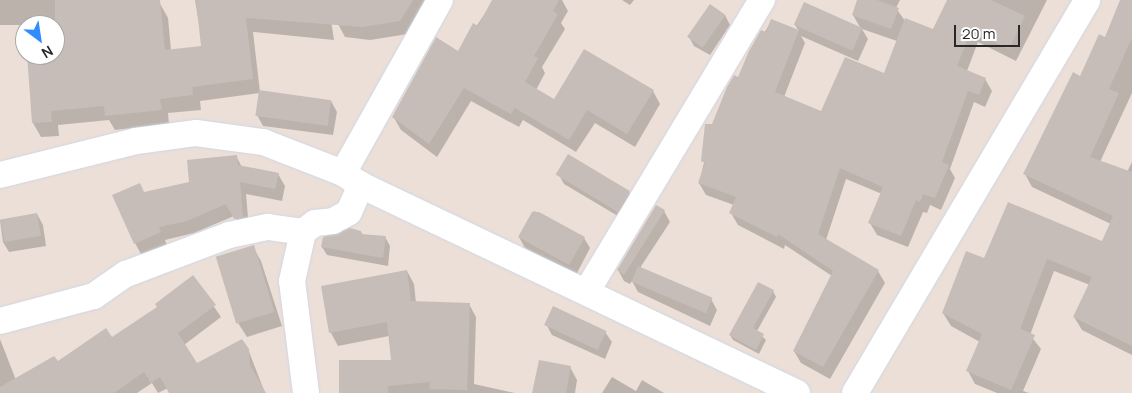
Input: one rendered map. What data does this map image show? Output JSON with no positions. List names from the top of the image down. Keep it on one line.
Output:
{"scale_bar":"20 m","north":"bottom right"}
